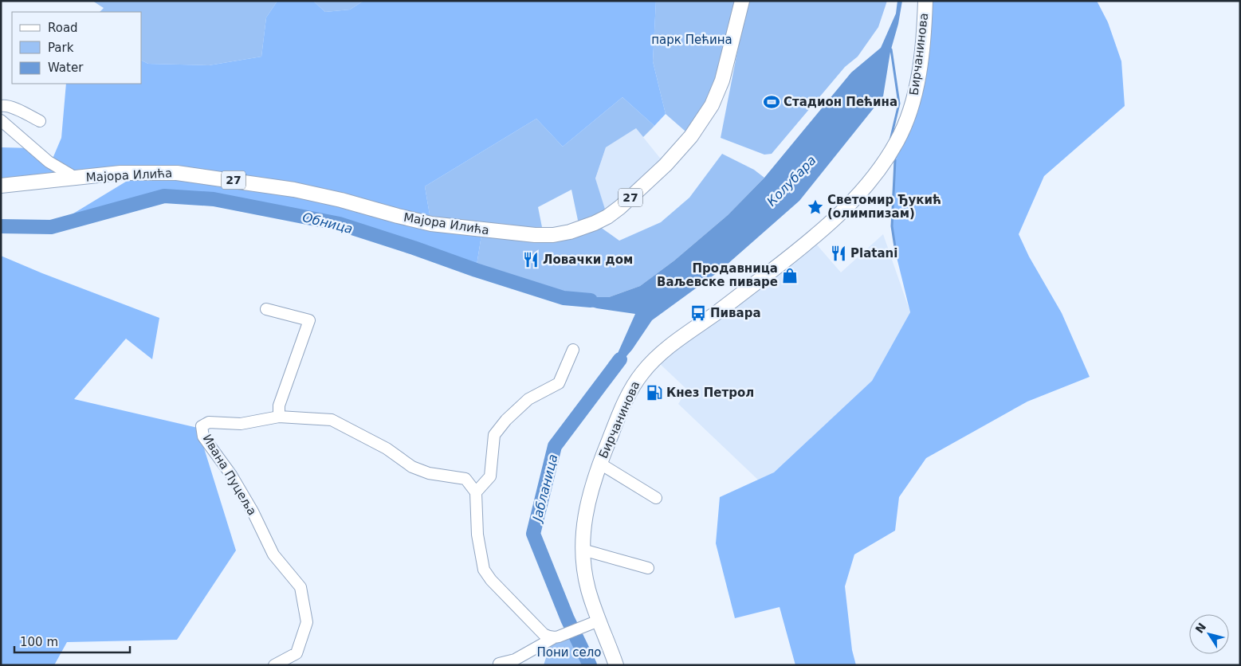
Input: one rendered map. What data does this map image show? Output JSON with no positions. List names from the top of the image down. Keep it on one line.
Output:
{"streets":{"main road":["Бирчанинова","Мајора Илића","27"],"street":["Ивана Пуцеља"]},"water":["Колубара","Обница","Јабланица"],"parks":["парк Пећина","Пони село"],"places":{"sports":["Стадион Пећина"],"place":["Светомир Ђукић (олимпизам)"],"restaurant":["Platani","Ловачки дом"],"shop":["Продавница Ваљевске пиваре"],"bus stop":["Пивара"],"fuel station":["Кнез Петрол"]},"legend":["Road","Park","Water"],"scale_bar":"100 m","north":"top left"}
